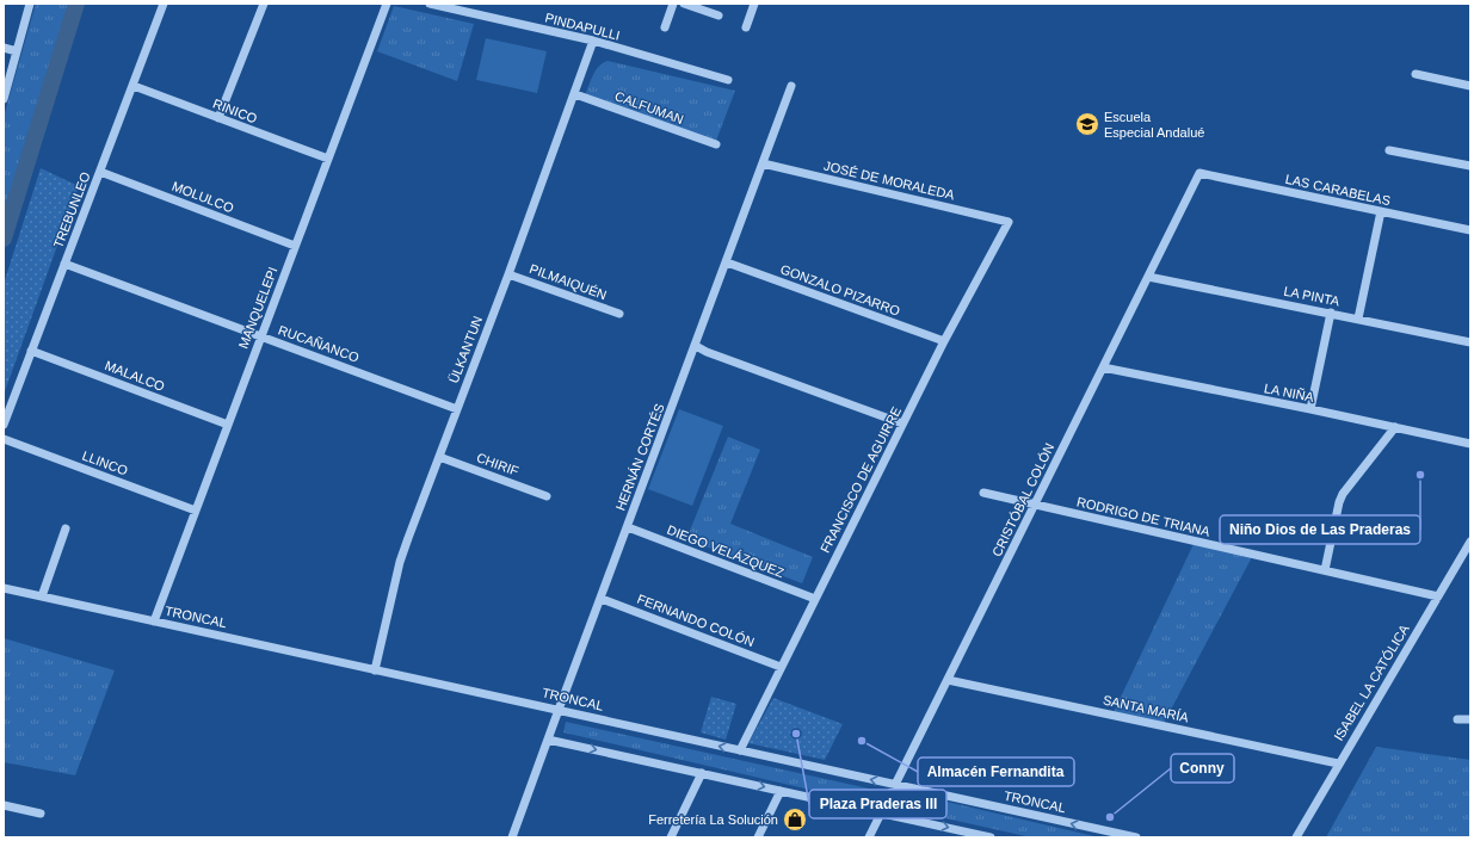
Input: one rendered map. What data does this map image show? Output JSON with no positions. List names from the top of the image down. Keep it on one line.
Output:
{"streets":{"street":["PINDAPULLI","CALFUMAN","RINICO","JOSÉ DE MORALEDA","LAS CARABELAS","MOLULCO","TREBUNLEO","PILMAIQUÉN","GONZALO PIZARRO","LA PINTA","MANQUELEPI","RUCAÑANCO","ÜLKANTUN","MALALCO","LA NIÑA","HERNÁN CORTÉS","LLINCO","CHIRIF","FRANCISCO DE AGUIRRE","CRISTÓBAL COLÓN","RODRIGO DE TRIANA","DIEGO VELÁZQUEZ","TRONCAL","FERNANDO COLÓN","ISABEL LA CATÓLICA","SANTA MARÍA"]},"crossings":[["PINDAPULLI","ÜLKANTUN"],["CALFUMAN","ÜLKANTUN"],["RINICO","TREBUNLEO"],["RINICO","MANQUELEPI"],["JOSÉ DE MORALEDA","HERNÁN CORTÉS"],["JOSÉ DE MORALEDA","FRANCISCO DE AGUIRRE"],["LAS CARABELAS","CRISTÓBAL COLÓN"],["MOLULCO","TREBUNLEO"],["MOLULCO","MANQUELEPI"],["TREBUNLEO","RUCAÑANCO"],["TREBUNLEO","MALALCO"],["PILMAIQUÉN","ÜLKANTUN"],["GONZALO PIZARRO","HERNÁN CORTÉS"],["GONZALO PIZARRO","FRANCISCO DE AGUIRRE"],["LA PINTA","CRISTÓBAL COLÓN"],["MANQUELEPI","RUCAÑANCO"],["MANQUELEPI","MALALCO"],["MANQUELEPI","LLINCO"],["MANQUELEPI","TRONCAL"],["RUCAÑANCO","ÜLKANTUN"],["ÜLKANTUN","CHIRIF"],["ÜLKANTUN","TRONCAL"],["LA NIÑA","CRISTÓBAL COLÓN"],["HERNÁN CORTÉS","DIEGO VELÁZQUEZ"],["HERNÁN CORTÉS","TRONCAL"],["HERNÁN CORTÉS","FERNANDO COLÓN"],["FRANCISCO DE AGUIRRE","DIEGO VELÁZQUEZ"],["FRANCISCO DE AGUIRRE","TRONCAL"],["FRANCISCO DE AGUIRRE","FERNANDO COLÓN"],["CRISTÓBAL COLÓN","RODRIGO DE TRIANA"],["CRISTÓBAL COLÓN","TRONCAL"],["CRISTÓBAL COLÓN","SANTA MARÍA"],["RODRIGO DE TRIANA","ISABEL LA CATÓLICA"],["ISABEL LA CATÓLICA","SANTA MARÍA"]],"places":{"school or university":["Escuela Especial Andalué"],"other":["Niño Dios de Las Praderas","Plaza Praderas III","Almacén Fernandita","Conny"],"shop":["Ferretería La Solución"]}}
